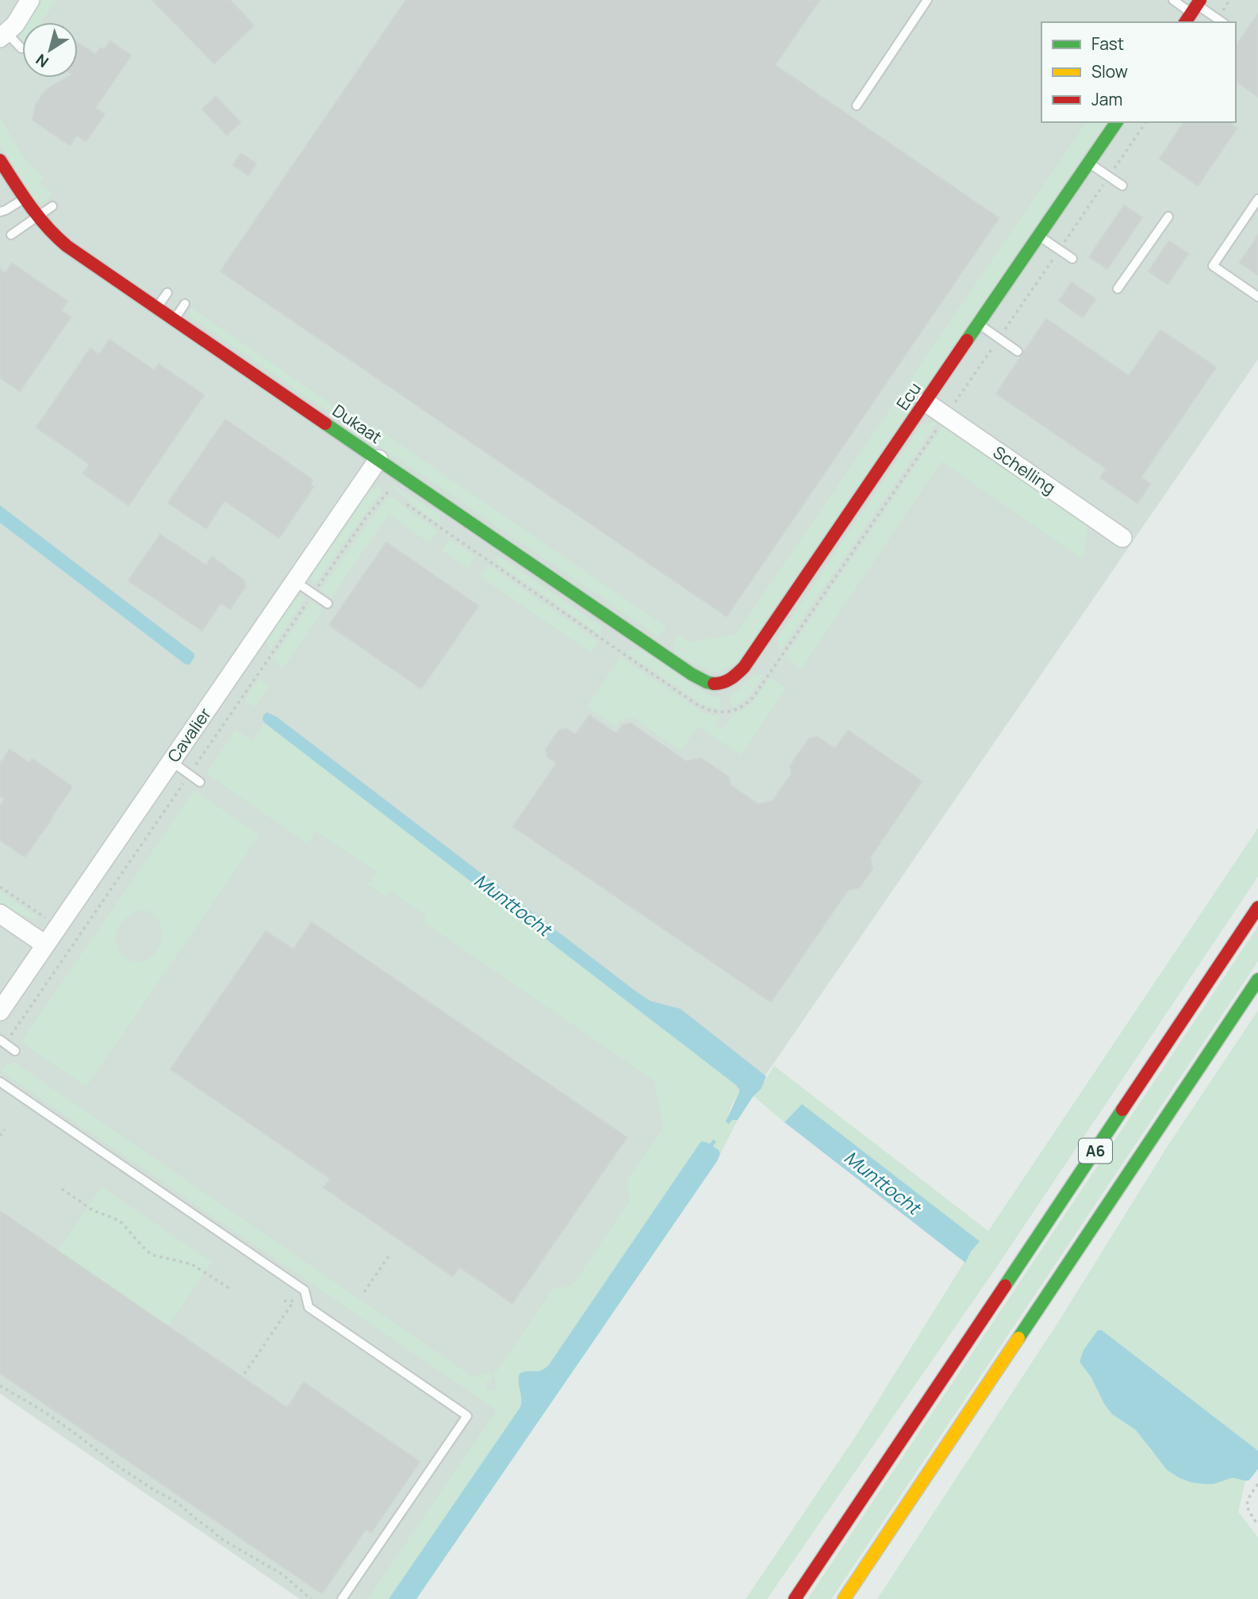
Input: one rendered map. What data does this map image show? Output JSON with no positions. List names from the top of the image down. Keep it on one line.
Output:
{"streets":{"main road":["Ecu","Dukaat","A6"],"street":["Schelling","Cavalier"]},"crossings":[["Ecu","Dukaat"],["Ecu","Schelling"],["Dukaat","Cavalier"]],"water":["Munttocht"],"legend":["Fast","Slow","Jam"],"north":"bottom left"}
